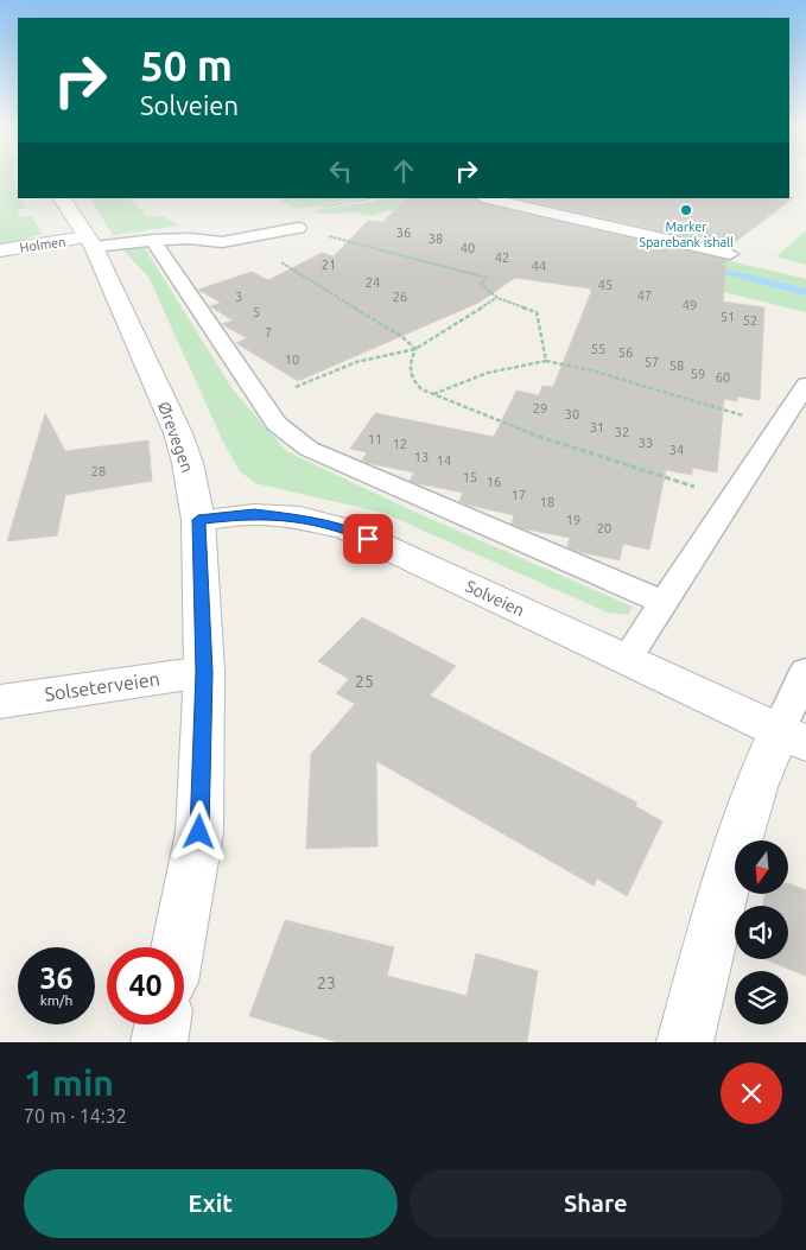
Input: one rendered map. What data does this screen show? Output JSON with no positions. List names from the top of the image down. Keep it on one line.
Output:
{"streets":{"street":["Holmen","Ørevegen","Solveien","Solseterveien"]},"crossings":[["Holmen","Ørevegen"],["Ørevegen","Solveien"],["Ørevegen","Solseterveien"]],"places":["Marker Sparebank ishall"],"house_numbers":["36","38","40","42","21","44","24","45","47","3","26","49","5","51","52","7","55","56","10","57","58","59","60","29","30","31","32","11","33","12","34","13","14","28","15","16","17","18","19","20","25","23"],"north":"bottom","page":{"turn":["50 m","Solveien"],"speed":"36 km/h","limit":"40","heading":["1 min","70 m · 14:32"],"buttons":["Exit","Share"]}}
